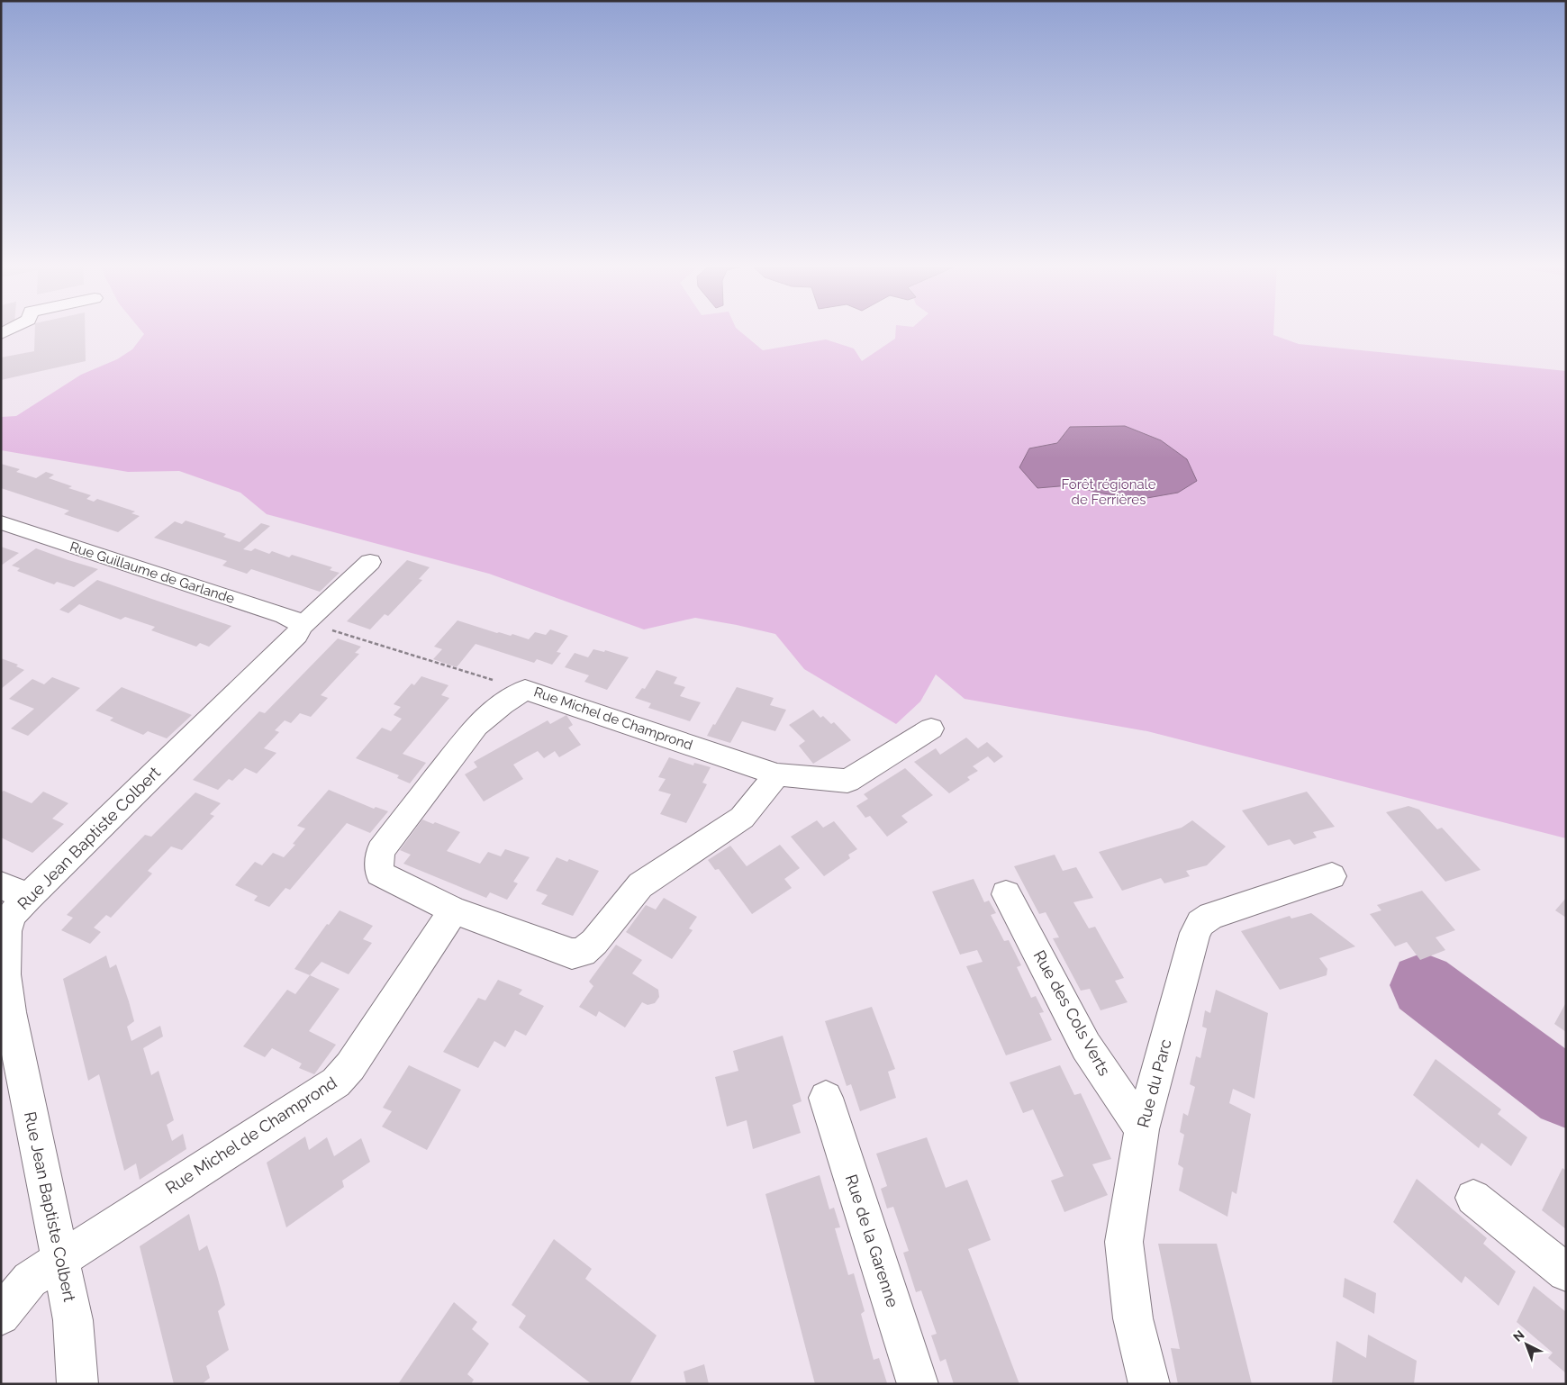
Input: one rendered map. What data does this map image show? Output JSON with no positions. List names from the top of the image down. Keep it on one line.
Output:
{"streets":{"street":["Rue Guillaume de Garlande","Rue Michel de Champrond","Rue Jean Baptiste Colbert","Rue des Cols Verts","Rue du Parc","Rue de la Garenne"]},"crossings":[["Rue Guillaume de Garlande","Rue Jean Baptiste Colbert"],["Rue Michel de Champrond","Rue Jean Baptiste Colbert"],["Rue des Cols Verts","Rue du Parc"]],"parks":["Forêt régionale de Ferrières"],"north":"top left"}
